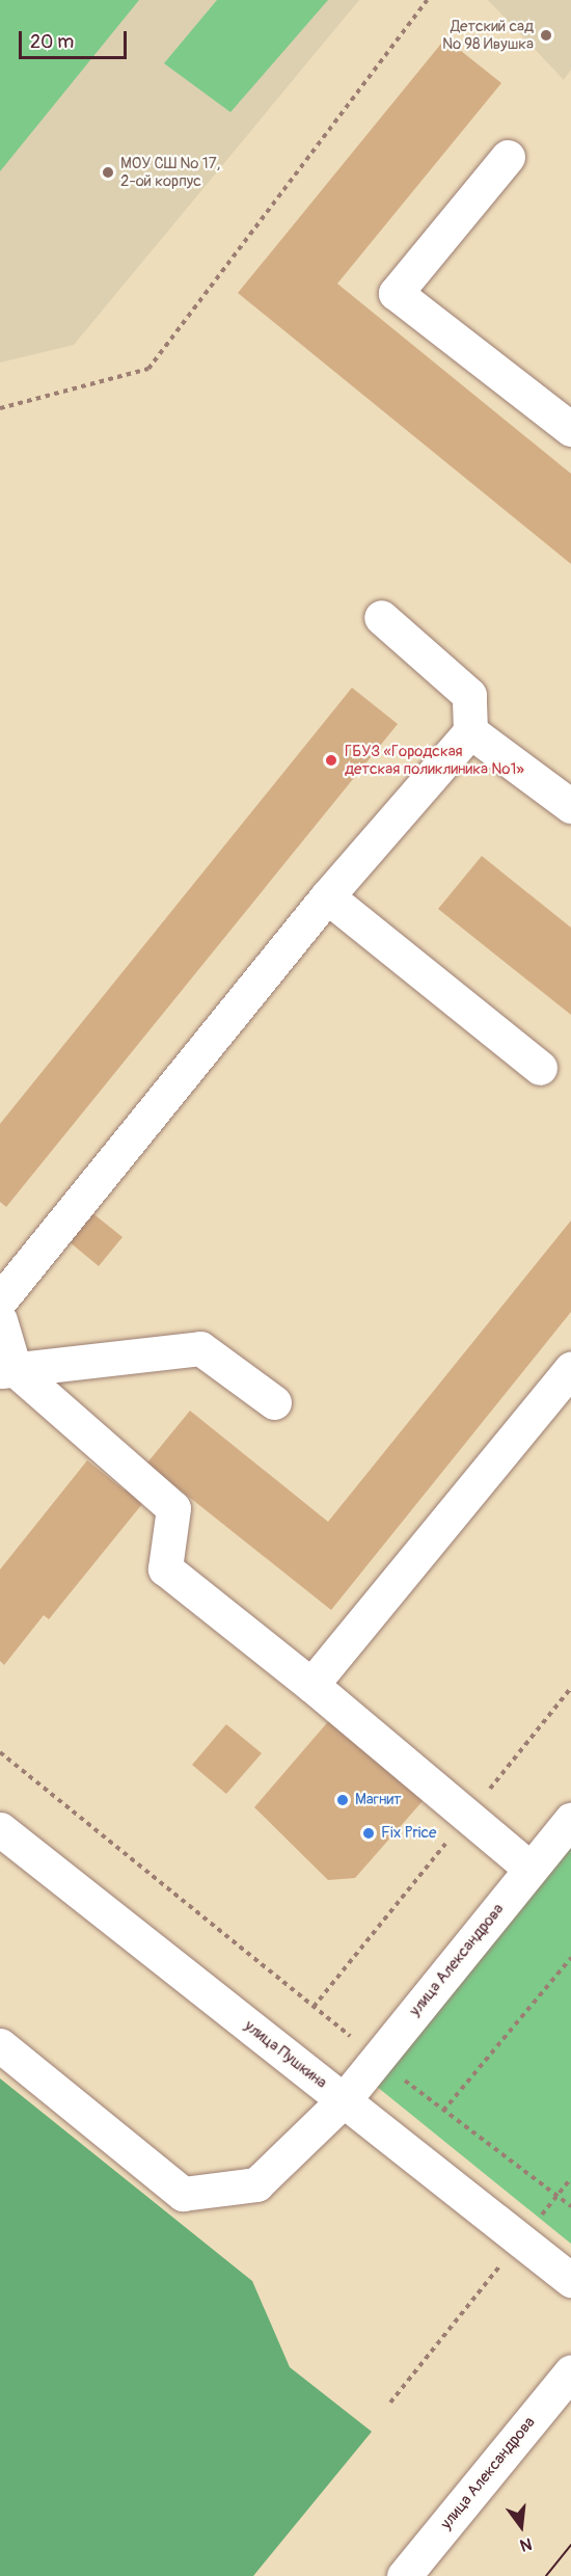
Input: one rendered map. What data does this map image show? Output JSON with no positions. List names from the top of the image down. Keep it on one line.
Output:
{"streets":{"street":["улица Александрова","улица Пушкина"]},"crossings":[["улица Александрова","улица Пушкина"]],"places":["Детский сад № 98 Ивушка","МОУ СШ № 17, 2-ой корпус","ГБУЗ «Городская детская поликлиника №1»","Магнит","Fix Price"],"scale_bar":"20 m","north":"bottom"}
